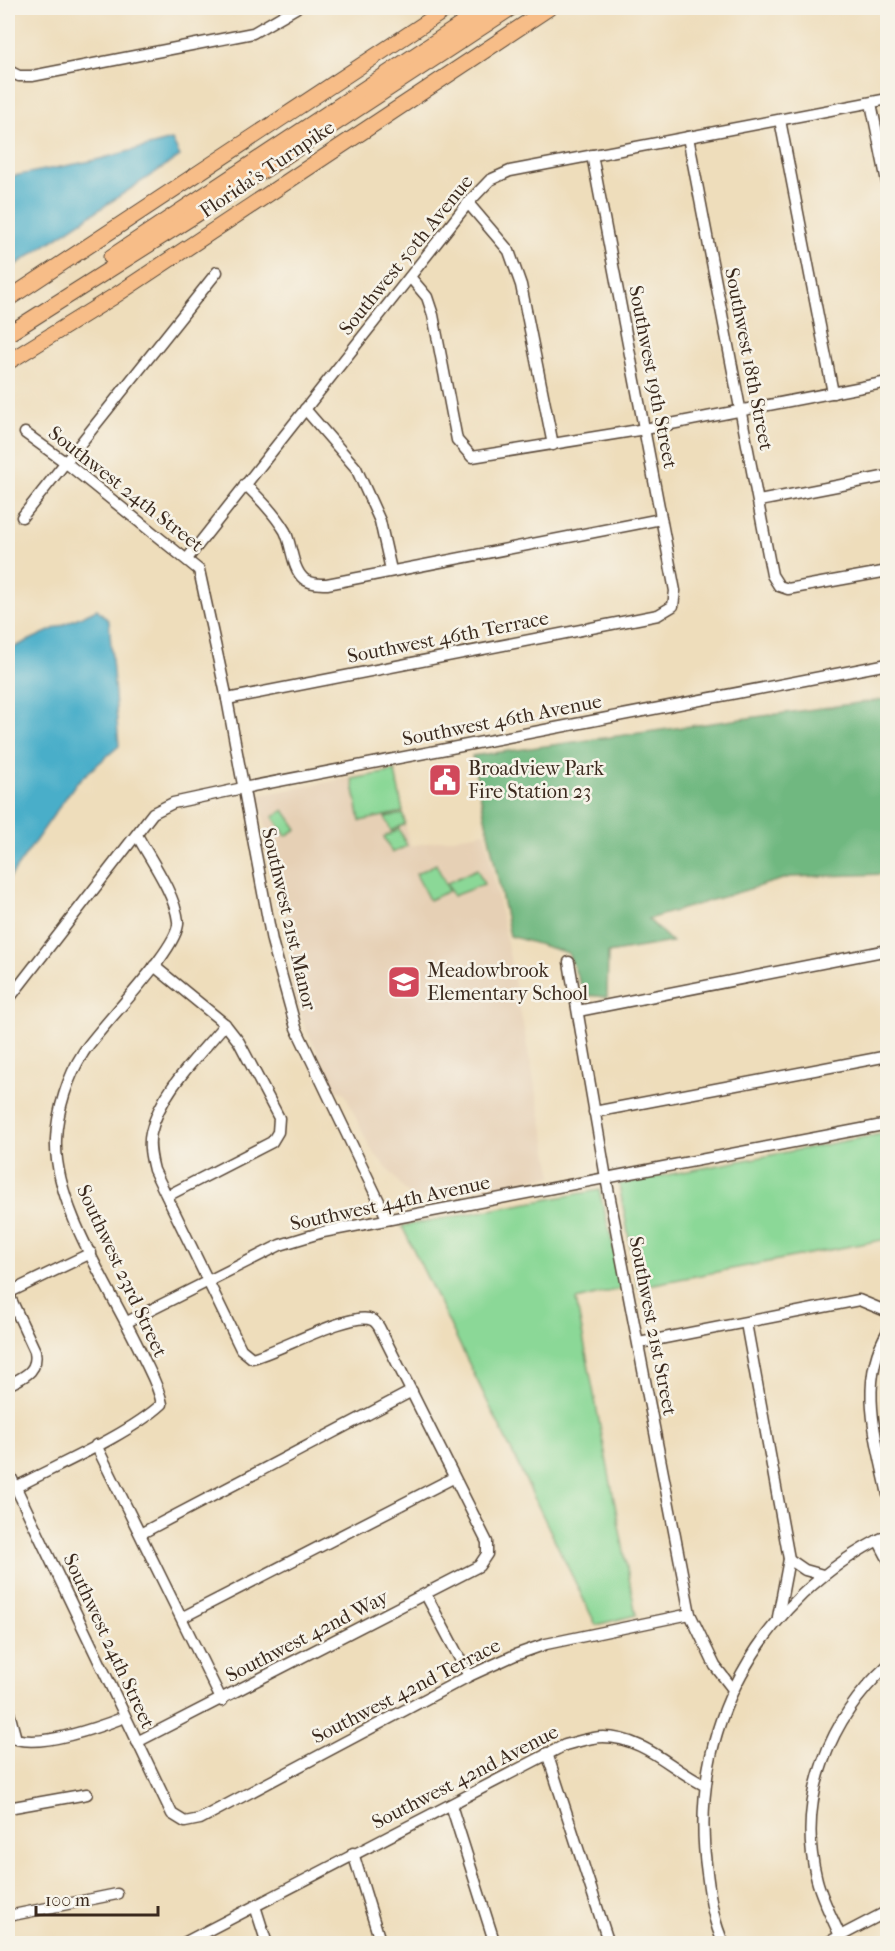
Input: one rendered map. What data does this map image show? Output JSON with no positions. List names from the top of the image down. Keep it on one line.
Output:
{"streets":{"highway":["Florida's Turnpike"],"street":["Southwest 50th Avenue","Southwest 18th Street","Southwest 19th Street","Southwest 24th Street","Southwest 46th Terrace","Southwest 46th Avenue","Southwest 21st Manor","Southwest 44th Avenue","Southwest 23rd Street","Southwest 21st Street","Southwest 42nd Way","Southwest 42nd Terrace","Southwest 42nd Avenue"]},"crossings":[["Southwest 50th Avenue","Southwest 18th Street"],["Southwest 50th Avenue","Southwest 19th Street"],["Southwest 50th Avenue","Southwest 24th Street"],["Southwest 19th Street","Southwest 46th Terrace"],["Southwest 24th Street","Southwest 46th Terrace"],["Southwest 24th Street","Southwest 46th Avenue"],["Southwest 24th Street","Southwest 21st Manor"],["Southwest 24th Street","Southwest 42nd Way"],["Southwest 24th Street","Southwest 42nd Terrace"],["Southwest 46th Avenue","Southwest 21st Manor"],["Southwest 46th Avenue","Southwest 23rd Street"],["Southwest 21st Manor","Southwest 44th Avenue"],["Southwest 44th Avenue","Southwest 23rd Street"],["Southwest 44th Avenue","Southwest 21st Street"],["Southwest 21st Street","Southwest 42nd Terrace"]],"places":{"public building":["Broadview Park Fire Station 23"],"school or university":["Meadowbrook Elementary School"]},"scale_bar":"100 m"}
